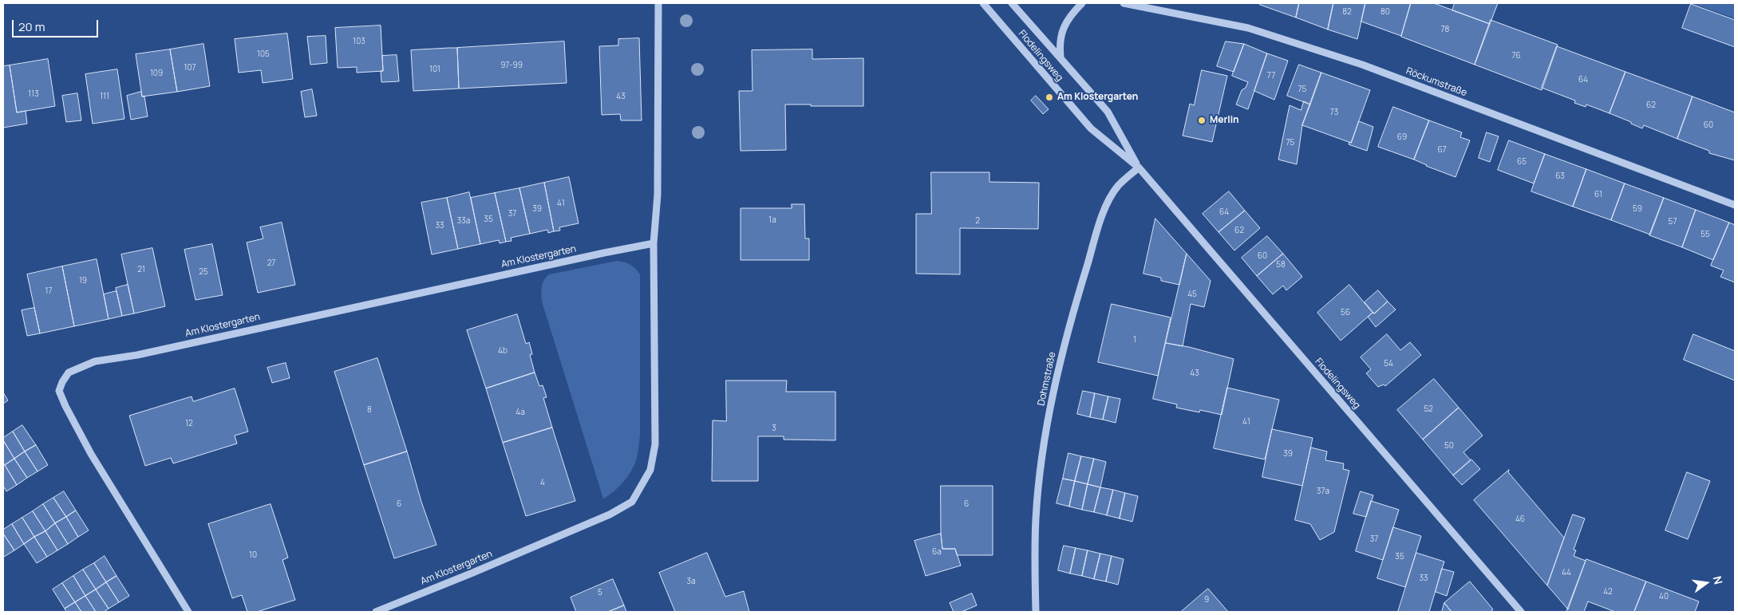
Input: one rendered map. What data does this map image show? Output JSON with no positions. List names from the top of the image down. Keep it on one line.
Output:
{"streets":{"street":["Flodelingsweg","Röckumstraße","Am Klostergarten","Dohmstraße"]},"crossings":[["Flodelingsweg","Dohmstraße"]],"places":["Am Klostergarten","Merlin"],"house_numbers":["82","80","78","103","105","76","97-99","107","101","109","77","64","75","113","111","43","62","73","60","69","75","67","65","63","61","41","39","59","64","37","35","1a","33a","2","57","33","62","55","60","27","58","21","25","19","17","45","56","1","4b","54","43","52","8","4a","41","12","3","50","39","4","37a","6","6","46","37","6a","10","35","44","33","3a","42","5","40","9"],"scale_bar":"20 m","north":"right"}
